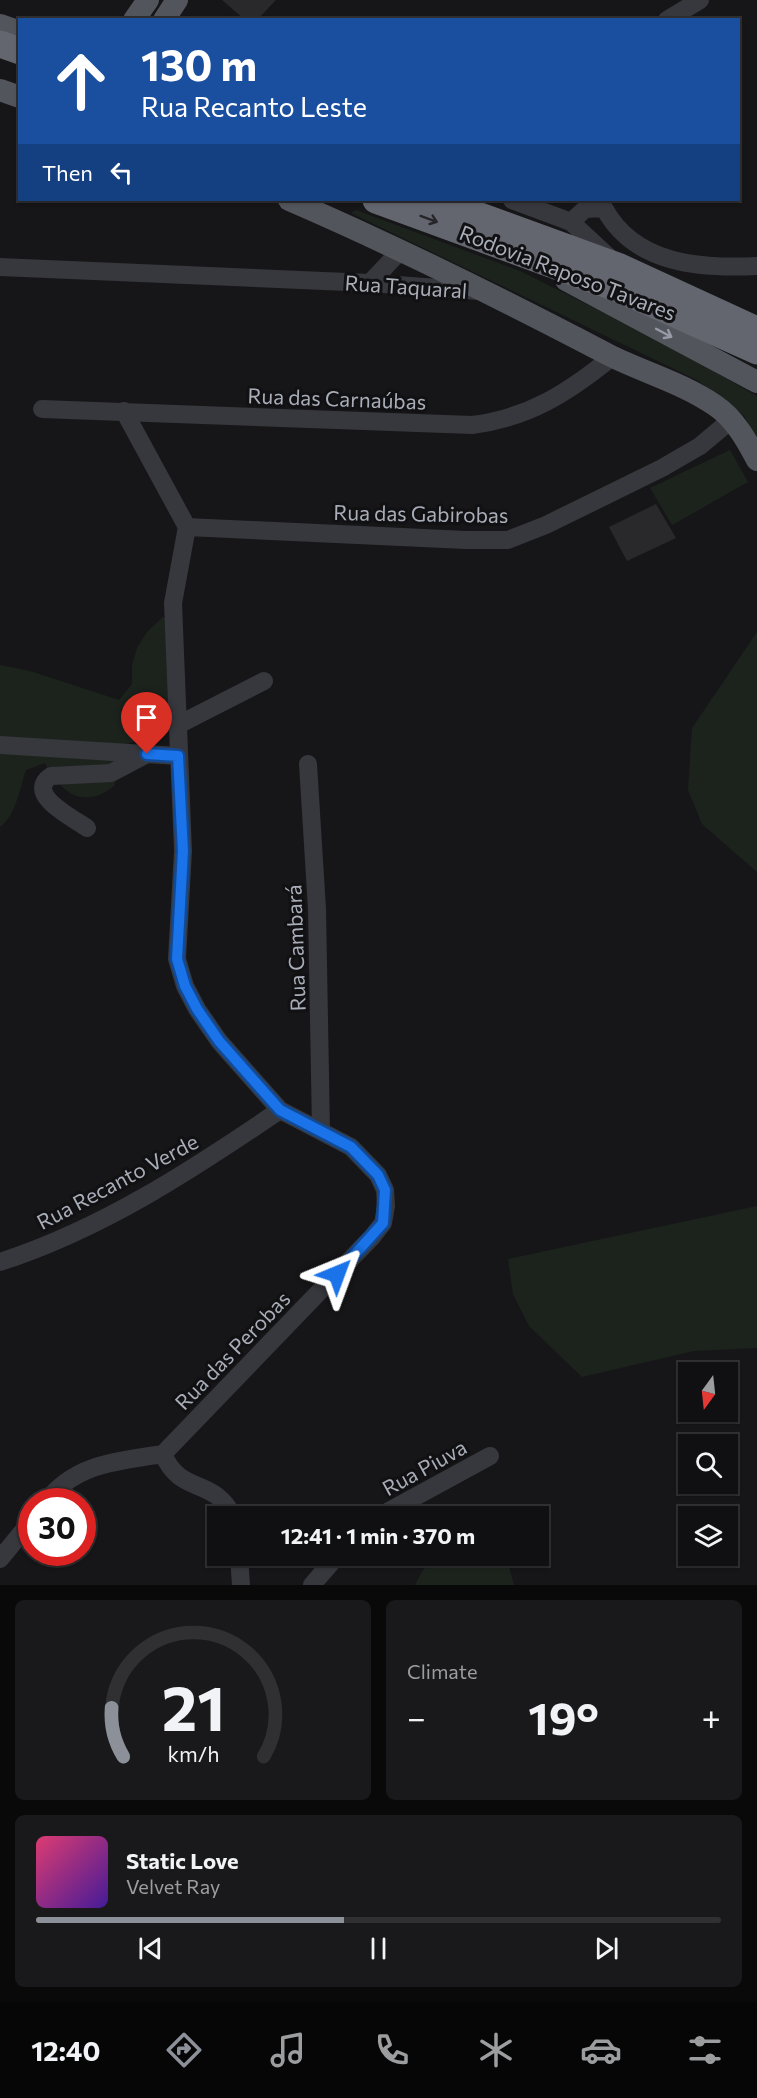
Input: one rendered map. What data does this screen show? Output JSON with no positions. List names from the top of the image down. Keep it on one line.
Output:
{"streets":{"highway":["Rodovia Raposo Tavares"],"main road":["Rua Taquaral"],"street":["Rua das Carnaúbas","Rua das Gabirobas","Rua Cambará","Rua Recanto Verde","Rua das Perobas","Rua Piuva"]},"crossings":[["Rua Taquaral","Rua das Carnaúbas"],["Rua Taquaral","Rua das Gabirobas"],["Rua Cambará","Rua das Perobas"],["Rua Recanto Verde","Rua das Perobas"]],"north":"bottom","page":{"turn":["130 m","Rua Recanto Leste"],"then":"Then","limit":"30","trip":"12:41 · 1 min · 370 m","tile":"Climate","heat":["−","19°","+"],"song":["Static Love","Velvet Ray"],"tabs":"12:40","gauge":["21","km/h"]}}
